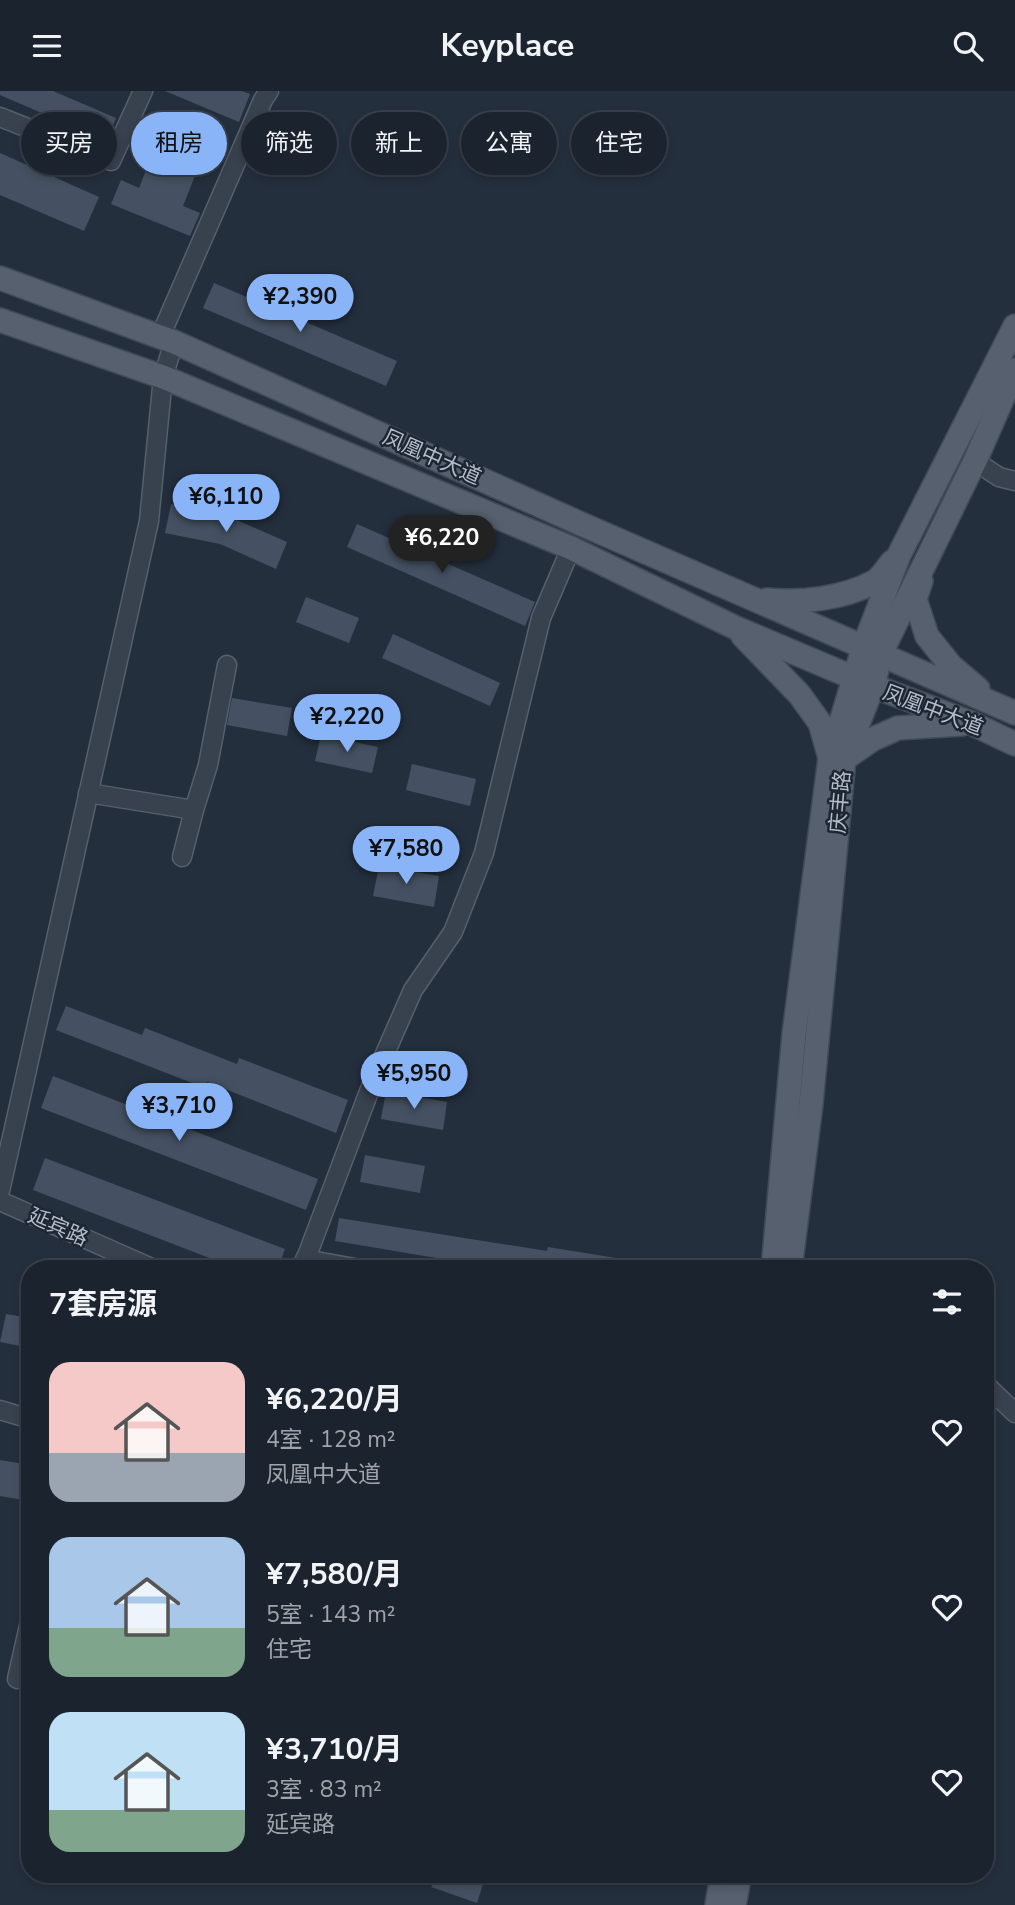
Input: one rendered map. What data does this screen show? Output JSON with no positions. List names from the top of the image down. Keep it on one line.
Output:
{"streets":{"main road":["凤凰中大道","庆丰路"],"street":["延宾路"]},"crossings":[["凤凰中大道","庆丰路"]],"page":{"header":"Keyplace","chip":["买房","租房","筛选","新上","公寓","住宅"],"price":["¥2,390","¥6,110","¥6,220","¥2,220","¥7,580","¥5,950","¥3,710"],"heading":"7套房源","list":[{"name":"¥6,220/月","note":"4室 · 128 m² · 凤凰中大道"},{"name":"¥7,580/月","note":"5室 · 143 m² · 住宅"},{"name":"¥3,710/月","note":"3室 · 83 m² · 延宾路"}]}}
